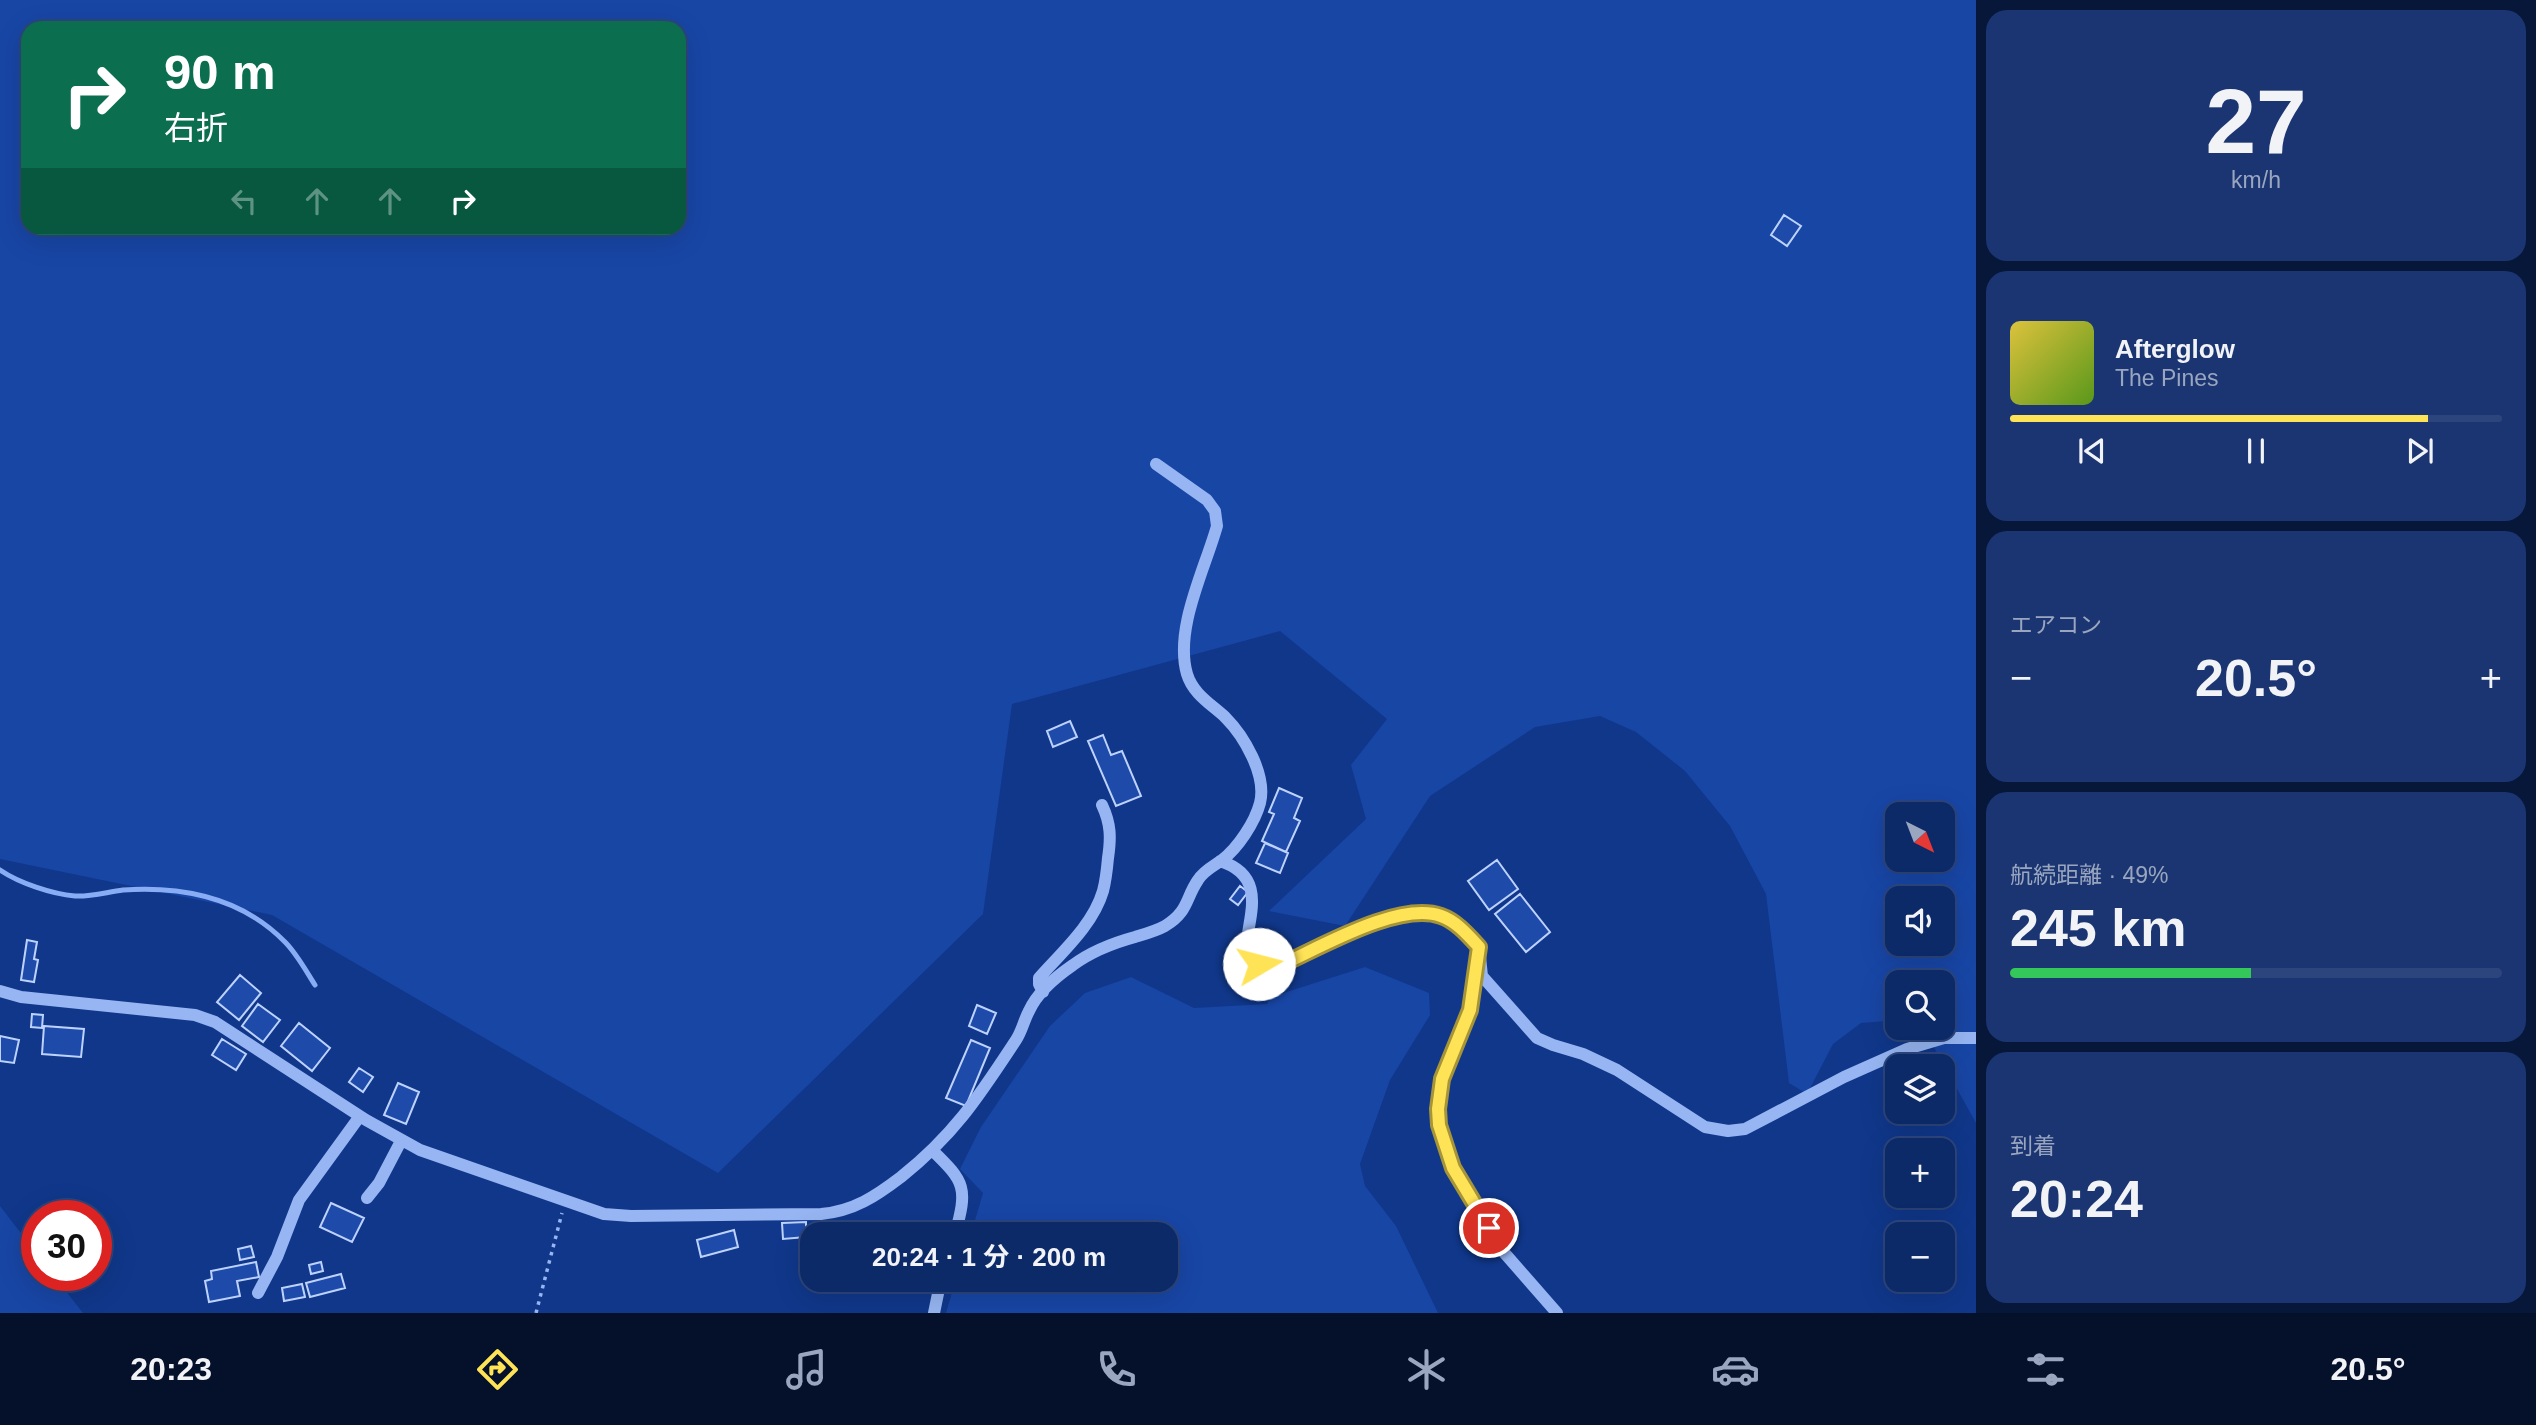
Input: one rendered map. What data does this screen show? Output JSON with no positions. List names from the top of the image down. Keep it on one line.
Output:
{"north":"bottom right","page":{"tile":[["27","km/h"],"エアコン",["航続距離 · 49%","245 km"],["到着","20:24"]],"turn":["90 m","右折"],"song":["Afterglow","The Pines"],"heat":["−","20.5°","+"],"map_buttons":["+","−"],"limit":"30","trip":"20:24 · 1 分 · 200 m","tabs":["20:23","20.5°"]}}
